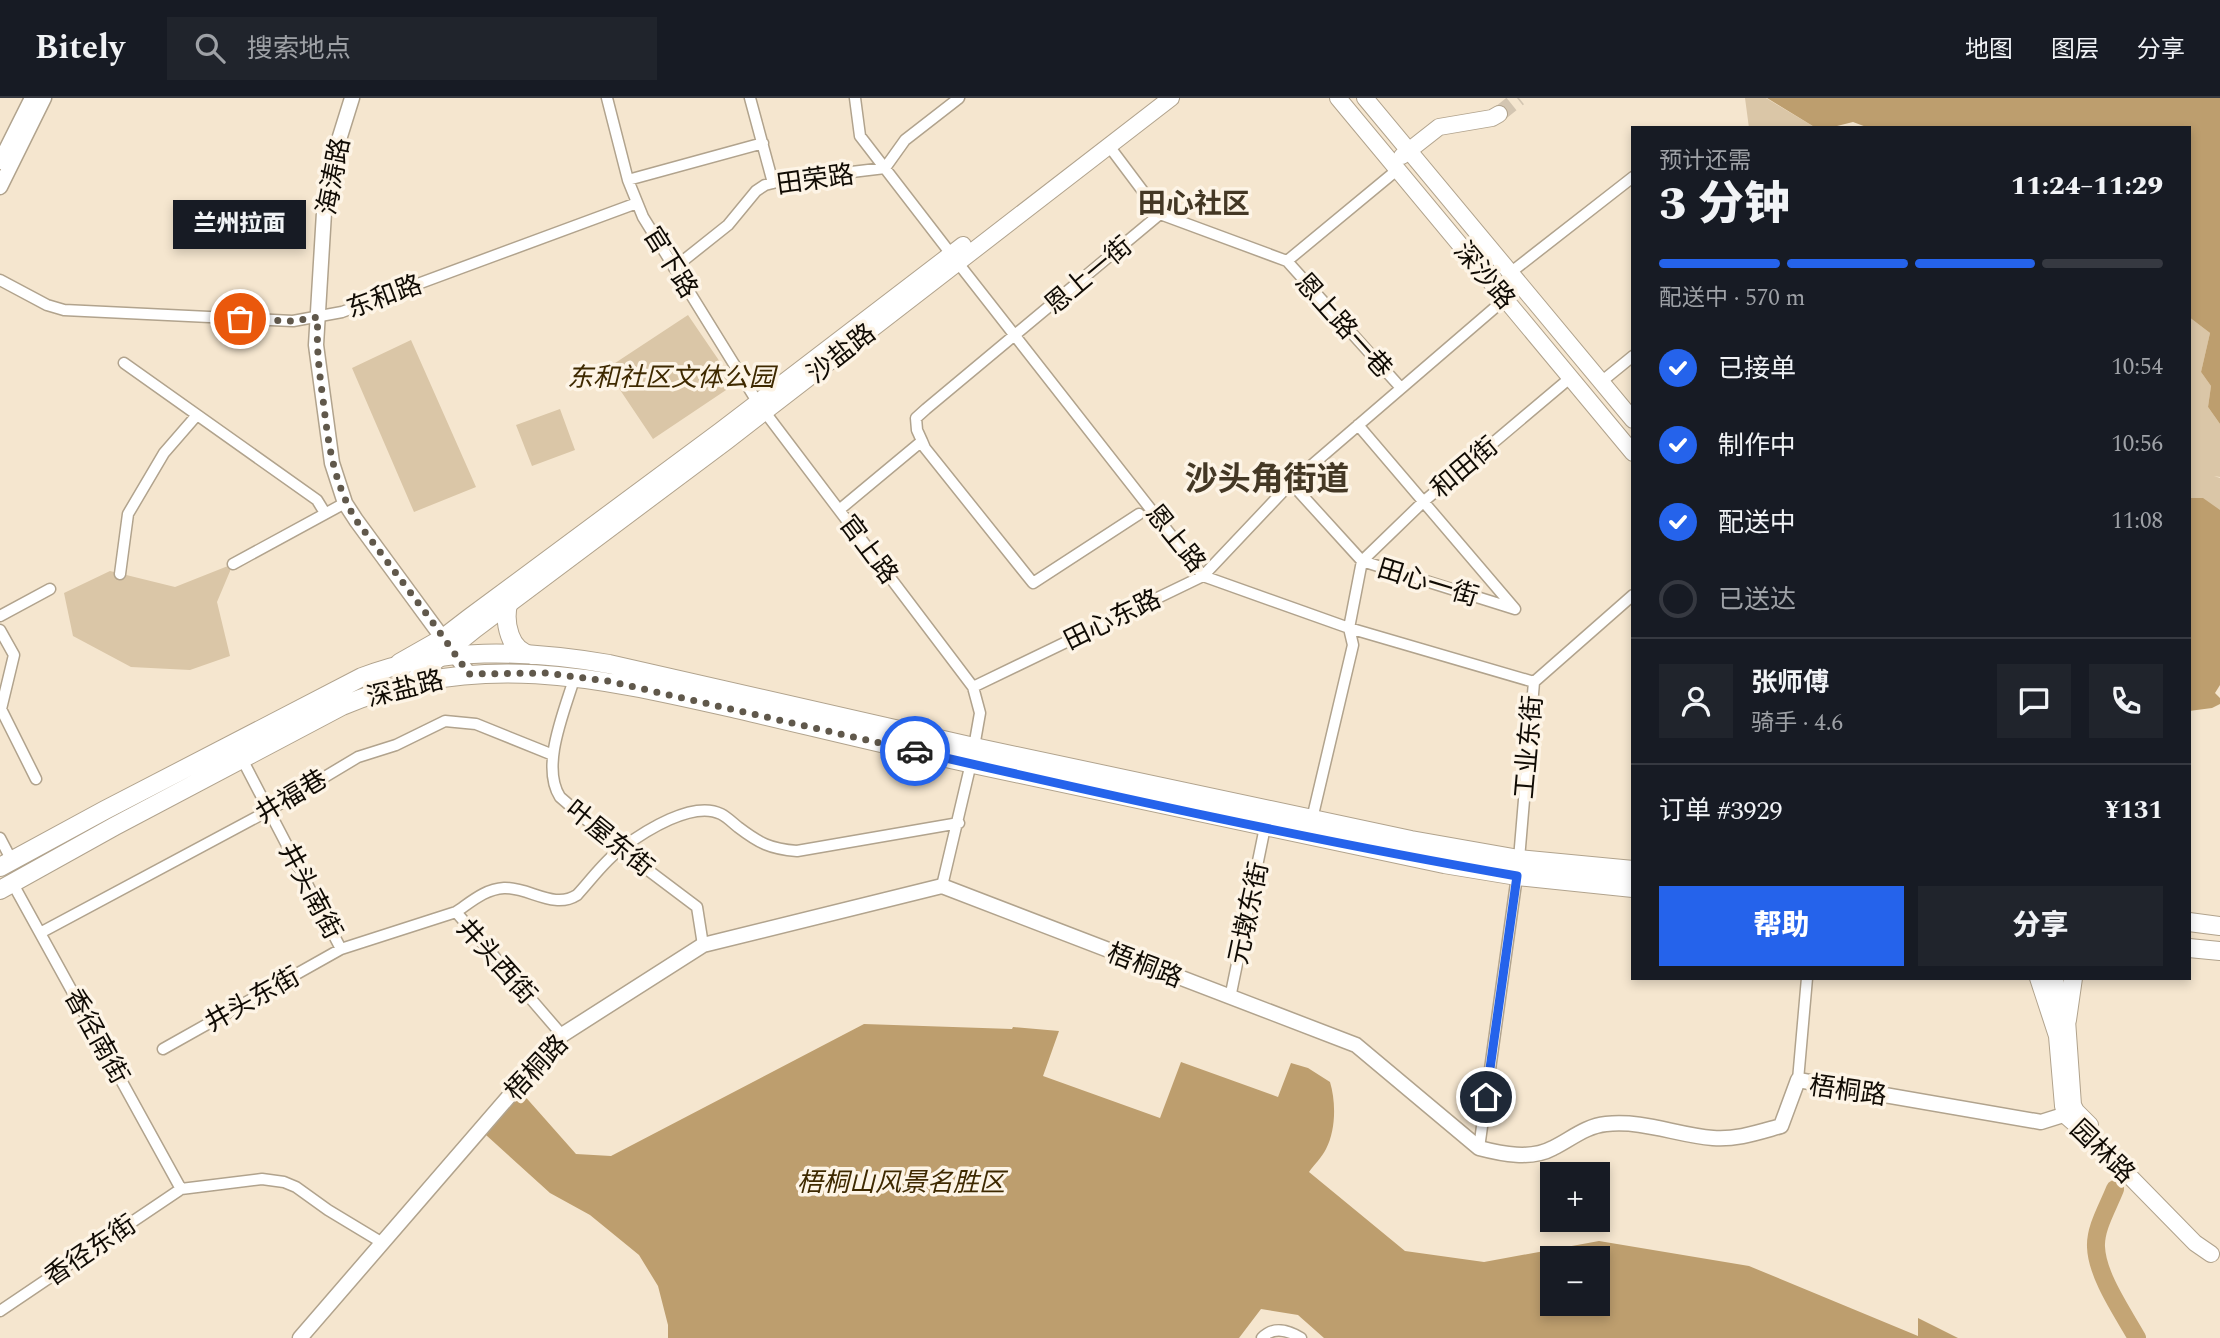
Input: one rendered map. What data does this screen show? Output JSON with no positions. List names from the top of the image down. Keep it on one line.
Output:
{"streets":{"main road":["深沙路","沙盐路","深盐路","园林路"],"street":["海涛路","田荣路","官下路","恩上一街","东和路","恩上路一巷","和田街","恩上路","官上路","田心一街","田心东路","工业东街","井福巷","叶屋东街","井头南街","元墩东街","井头西街","梧桐路","井头东街","香径南街","香径东街"]},"crossings":[["海涛路","东和路"],["海涛路","沙盐路"],["海涛路","深盐路"],["田荣路","官下路"],["田荣路","恩上路"],["官下路","东和路"],["官下路","沙盐路"],["官下路","官上路"],["恩上一街","恩上路一巷"],["恩上一街","恩上路"],["深沙路","恩上路一巷"],["深沙路","和田街"],["深沙路","田心东路"],["恩上路一巷","田心东路"],["沙盐路","恩上路"],["沙盐路","官上路"],["沙盐路","深盐路"],["和田街","田心一街"],["恩上路","田心东路"],["恩上路","工业东街"],["官上路","田心东路"],["田心一街","田心东路"],["深盐路","工业东街"],["深盐路","叶屋东街"],["深盐路","井头南街"],["深盐路","元墩东街"],["深盐路","香径南街"],["工业东街","梧桐路"],["井福巷","叶屋东街"],["井福巷","井头南街"],["井福巷","香径南街"],["叶屋东街","梧桐路"],["井头南街","井头西街"],["井头南街","井头东街"],["元墩东街","梧桐路"],["井头西街","梧桐路"],["井头西街","井头东街"],["梧桐路","园林路"],["香径南街","香径东街"]],"districts":["田心社区","沙头角街道"],"parks":["东和社区文体公园","梧桐山风景名胜区"],"places":["兰州拉面"],"page":{"header":"Bitely","search":"搜索地点","nav":["地图","图层","分享"],"heading":["3 分钟","预计还需","11:24–11:29"],"panel":["张师傅","骑手 · 4.6","订单 #3929","¥131"],"bubble":"兰州拉面","bar":"配送中 · 570 m","list":[["已接单","10:54"],["制作中","10:56"],["配送中","11:08"],"已送达"],"buttons":["帮助","分享"],"map_buttons":["+","−"]}}
